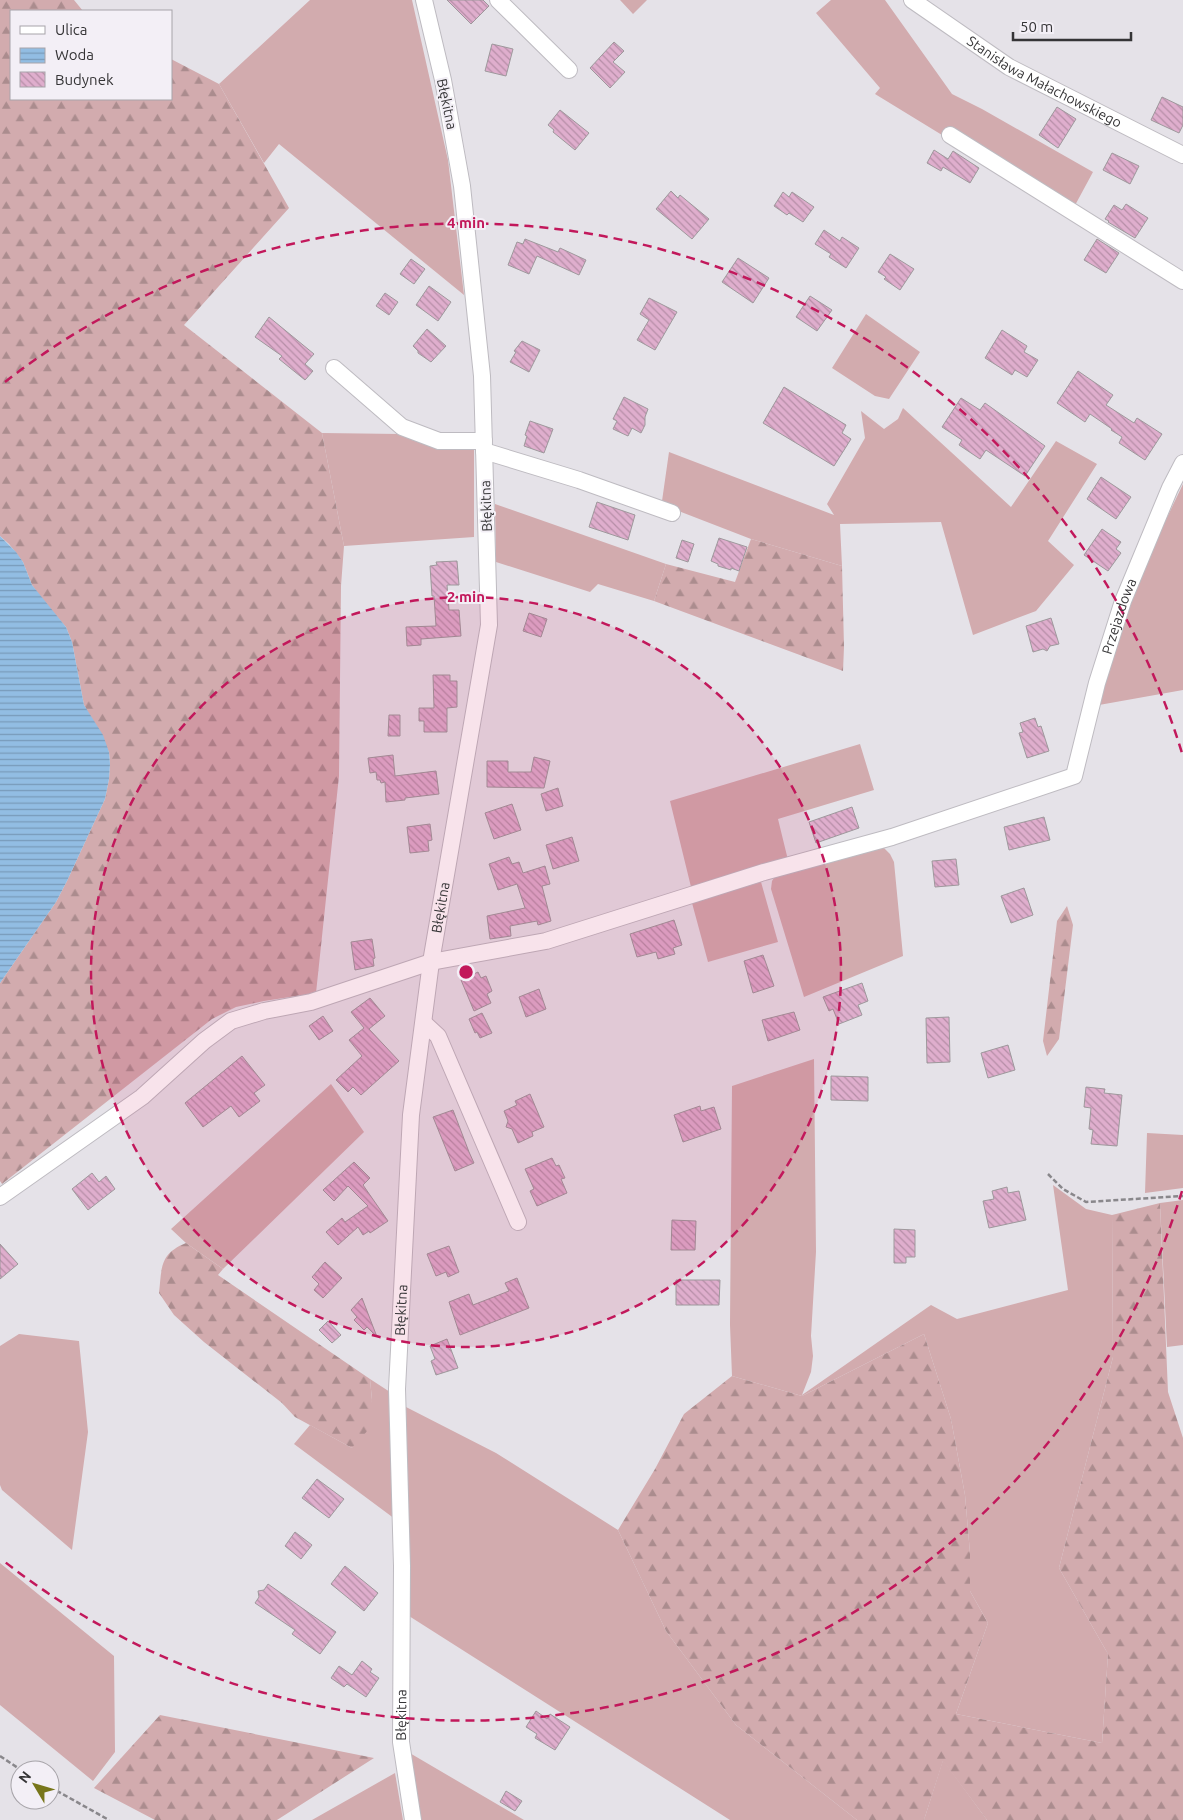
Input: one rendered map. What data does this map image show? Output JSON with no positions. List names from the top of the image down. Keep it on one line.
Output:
{"streets":{"street":["Stanisława Małachowskiego","Błękitna","Przejazdowa"]},"crossings":[["Błękitna","Przejazdowa"]],"legend":["Ulica","Woda","Budynek"],"scale_bar":"50 m","north":"top left","rings":["4 min","2 min"]}
